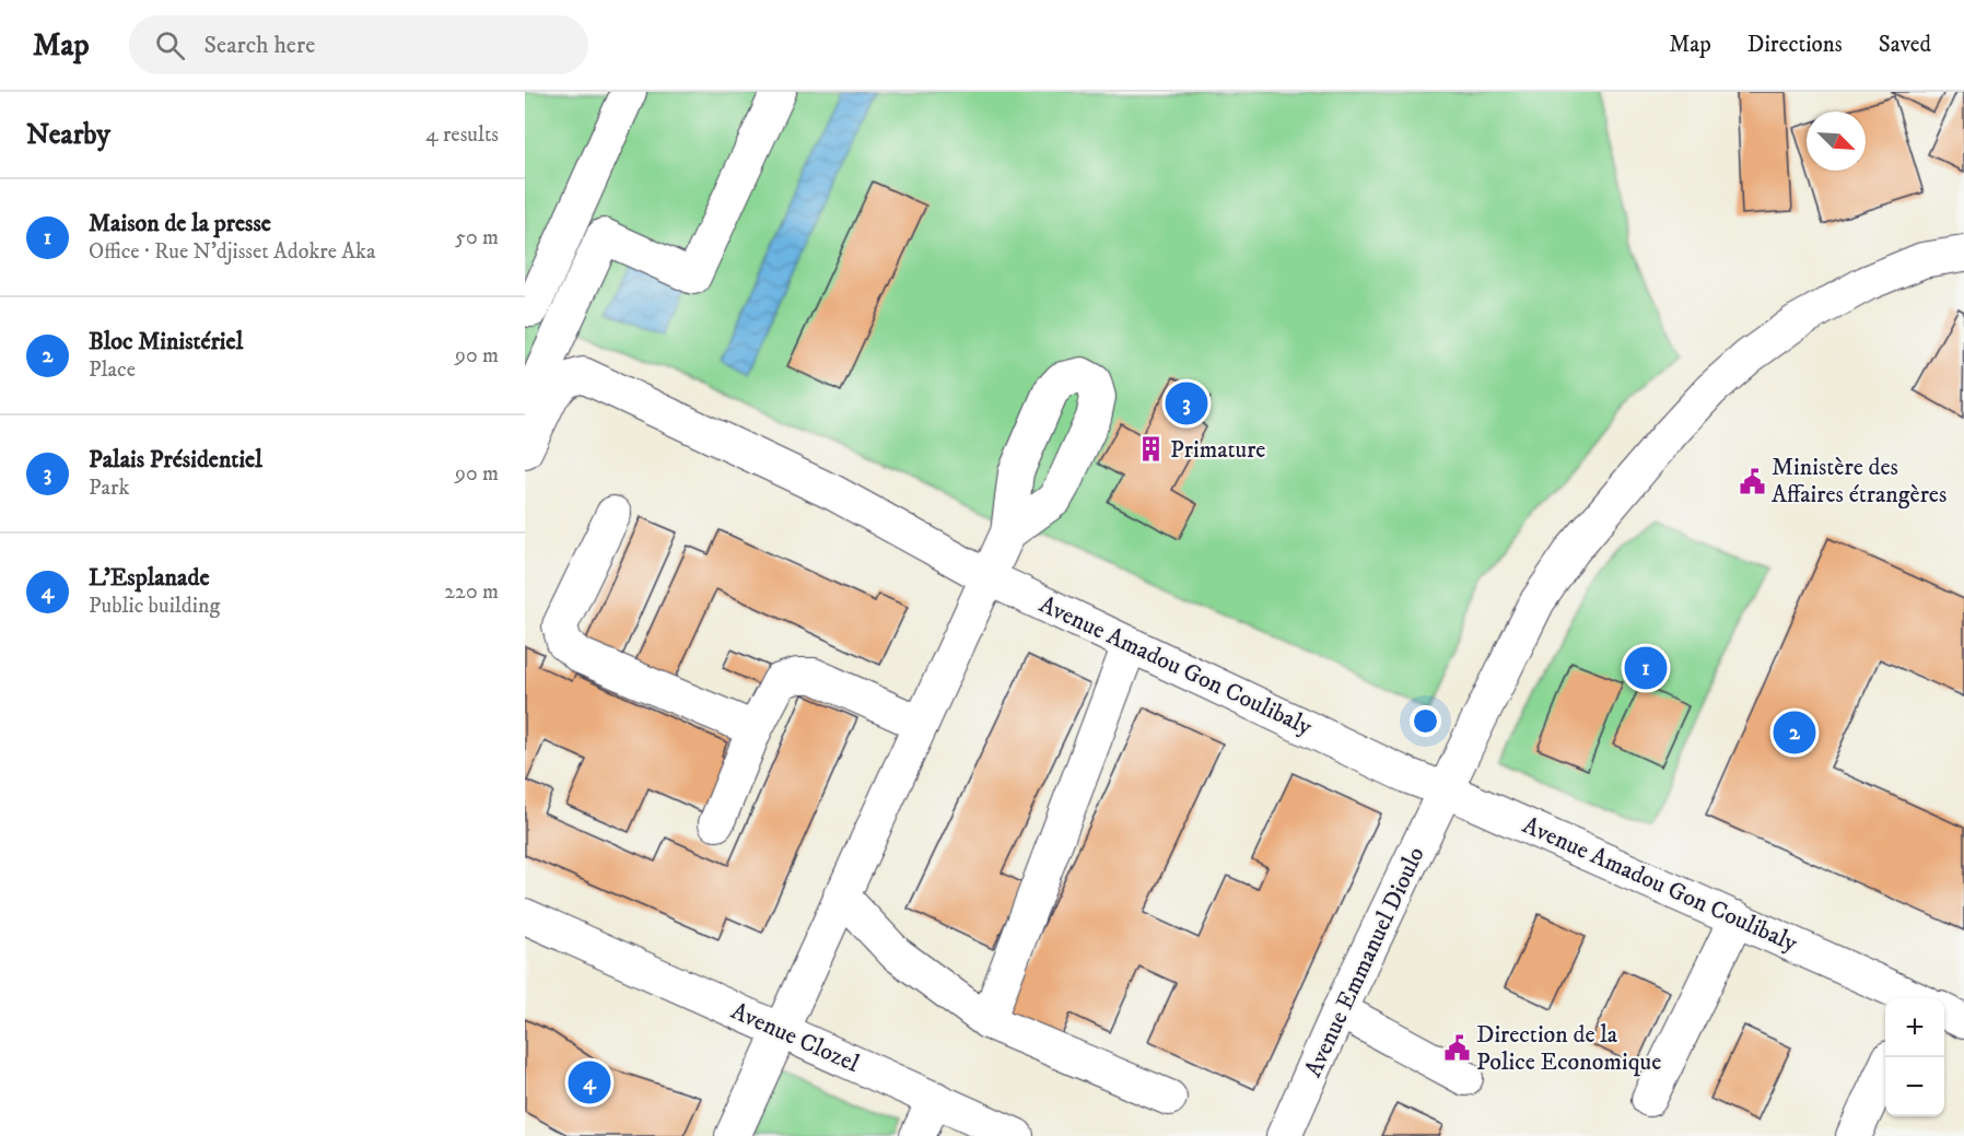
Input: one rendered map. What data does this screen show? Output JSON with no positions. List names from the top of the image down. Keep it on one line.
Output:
{"streets":{"street":["Avenue Amadou Gon Coulibaly","Avenue Emmanuel Dioulo","Avenue Clozel"]},"crossings":[["Avenue Amadou Gon Coulibaly","Avenue Emmanuel Dioulo"]],"places":{"building":["Primature"],"public building":["Ministère des Affaires étrangères","Direction de la Police Economique"]},"north":"bottom right","page":{"header":"Map","search":"Search here","nav":["Map","Directions","Saved"],"heading":["Nearby","4 results"],"list":[{"mark":"1","name":"Maison de la presse","note":"Office · Rue N'djisset Adokre Aka","value":"50 m"},{"mark":"2","name":"Bloc Ministériel","note":"Place","value":"90 m"},{"mark":"3","name":"Palais Présidentiel","note":"Park","value":"90 m"},{"mark":"4","name":"L'Esplanade","note":"Public building","value":"220 m"}],"pins":["3","1","2","4"],"map_buttons":["+","−"]}}
